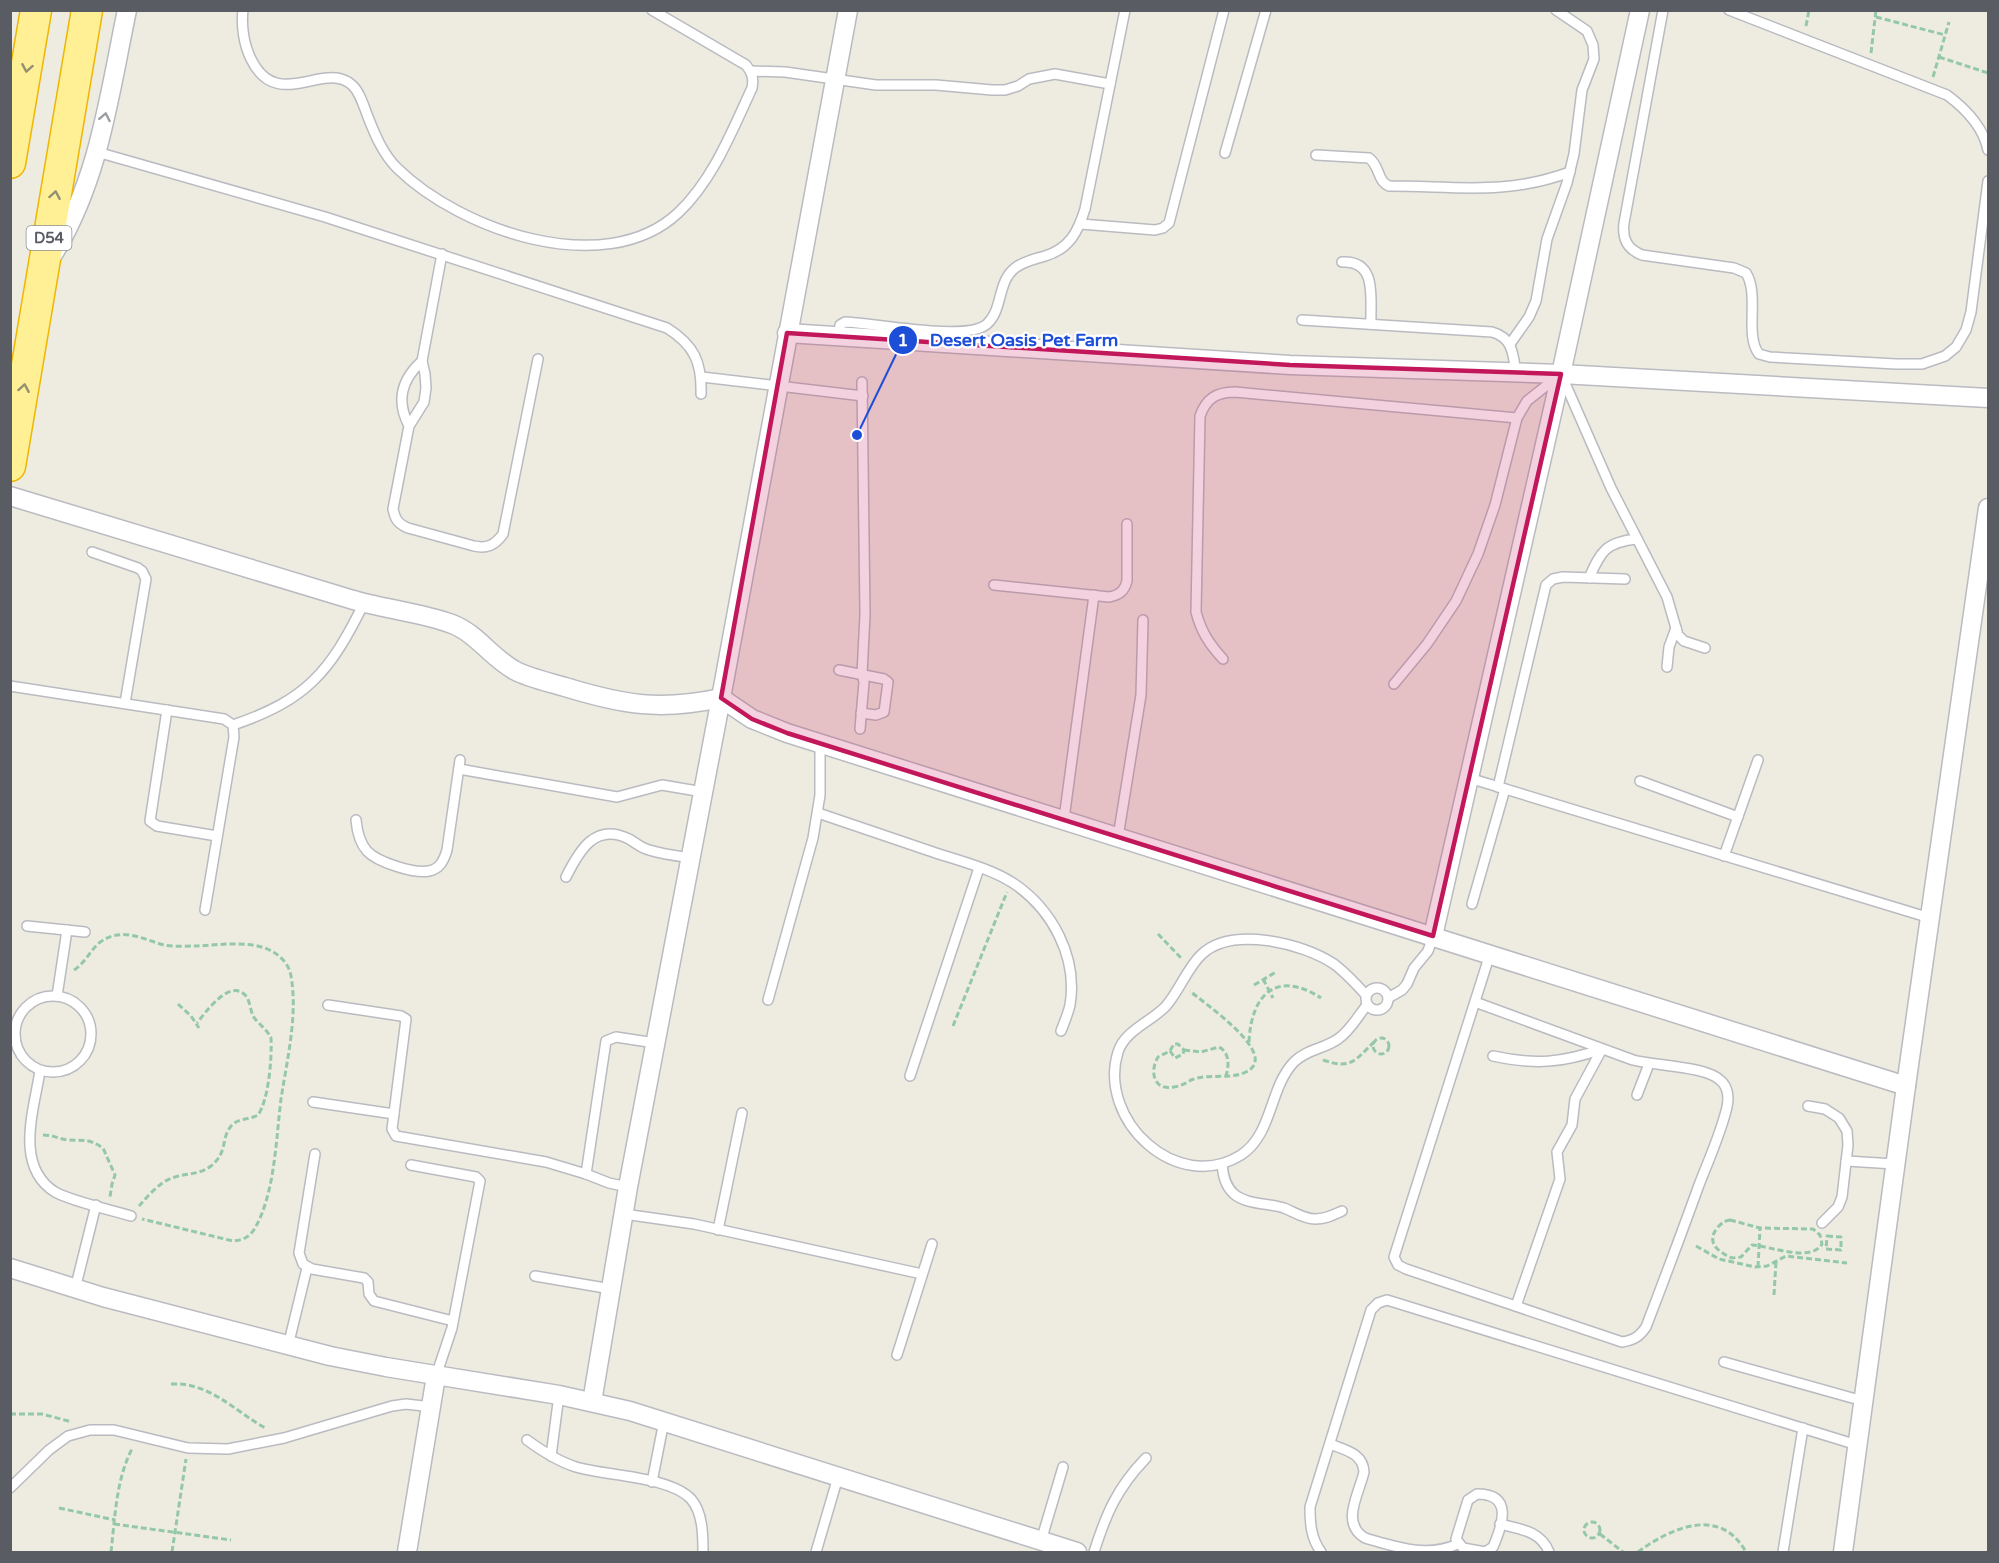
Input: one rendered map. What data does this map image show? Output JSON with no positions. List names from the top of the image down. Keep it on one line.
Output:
{"streets":{"highway":["D54"]},"places":["Desert Oasis Pet Farm"]}
